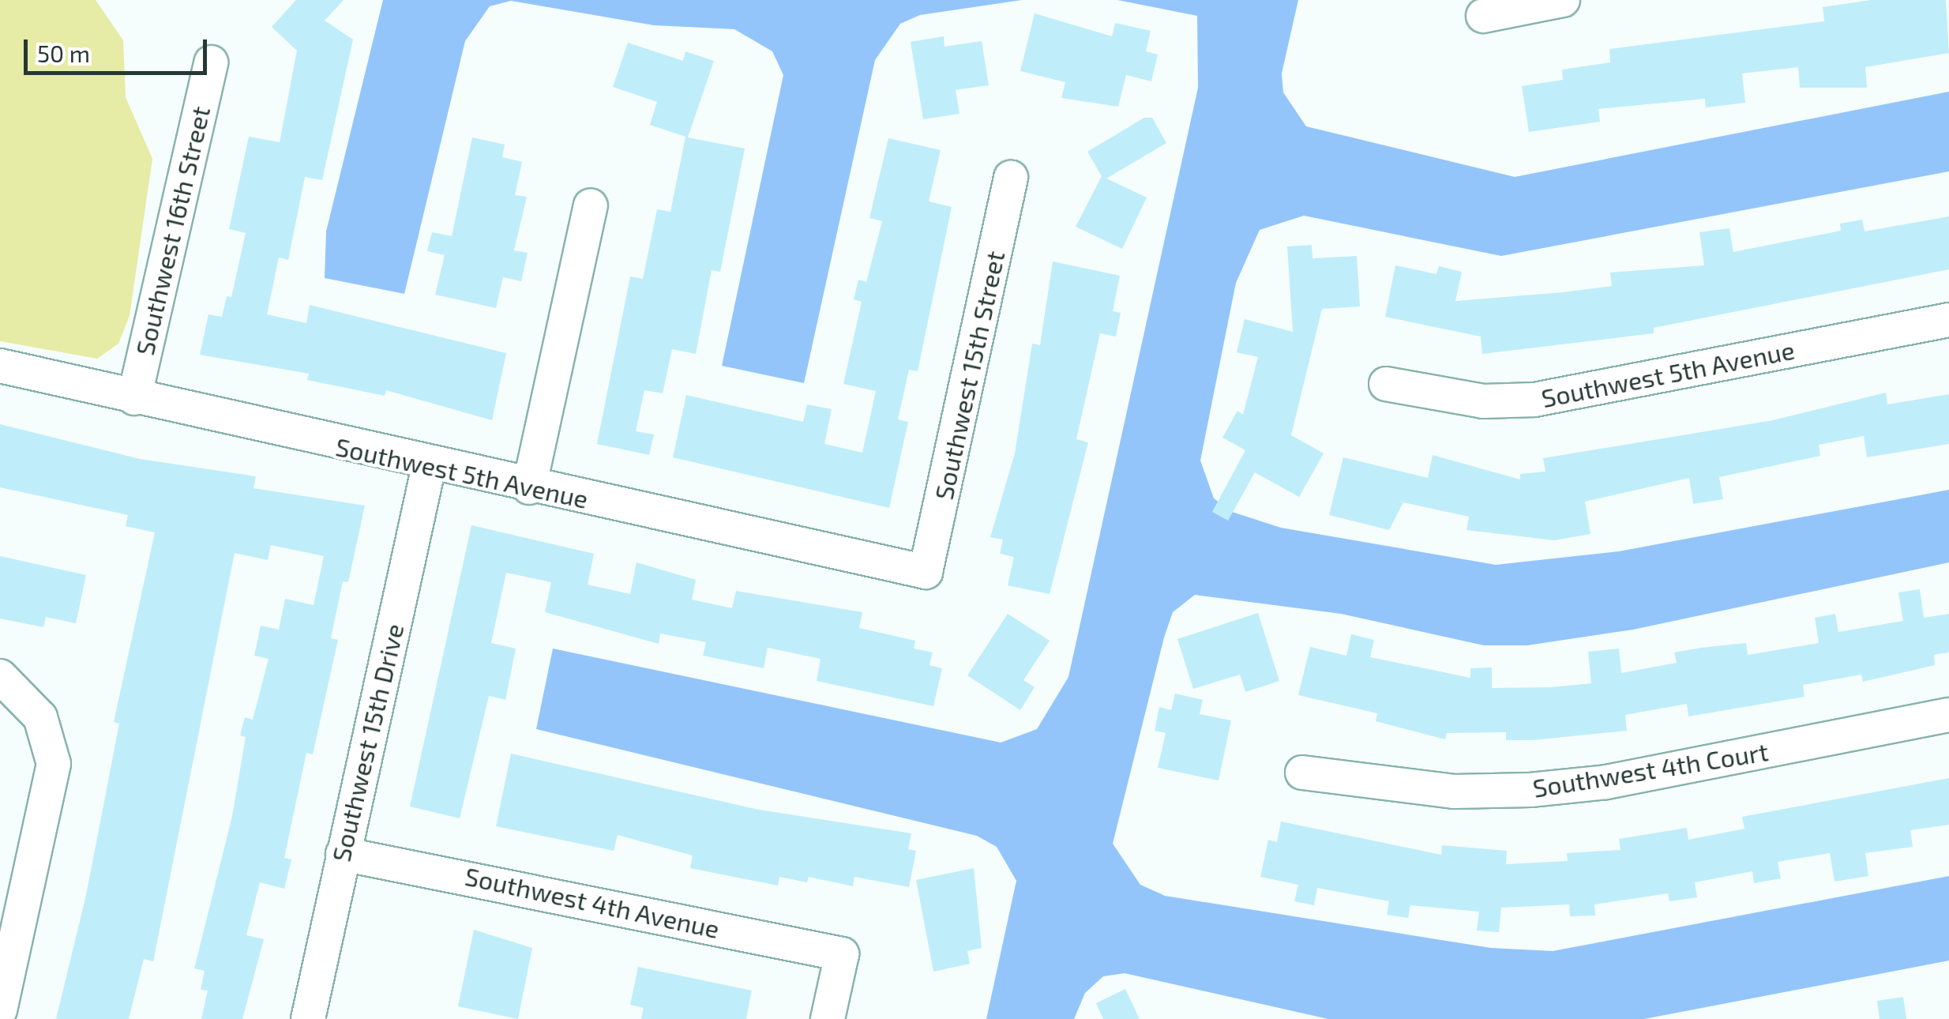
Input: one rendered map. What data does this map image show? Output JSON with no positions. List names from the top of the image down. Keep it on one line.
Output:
{"streets":{"street":["Southwest 16th Street","Southwest 5th Avenue","Southwest 15th Street","Southwest 15th Drive","Southwest 4th Court","Southwest 4th Avenue"]},"crossings":[["Southwest 16th Street","Southwest 5th Avenue"],["Southwest 5th Avenue","Southwest 15th Street"],["Southwest 5th Avenue","Southwest 15th Drive"],["Southwest 15th Drive","Southwest 4th Avenue"]],"scale_bar":"50 m"}
